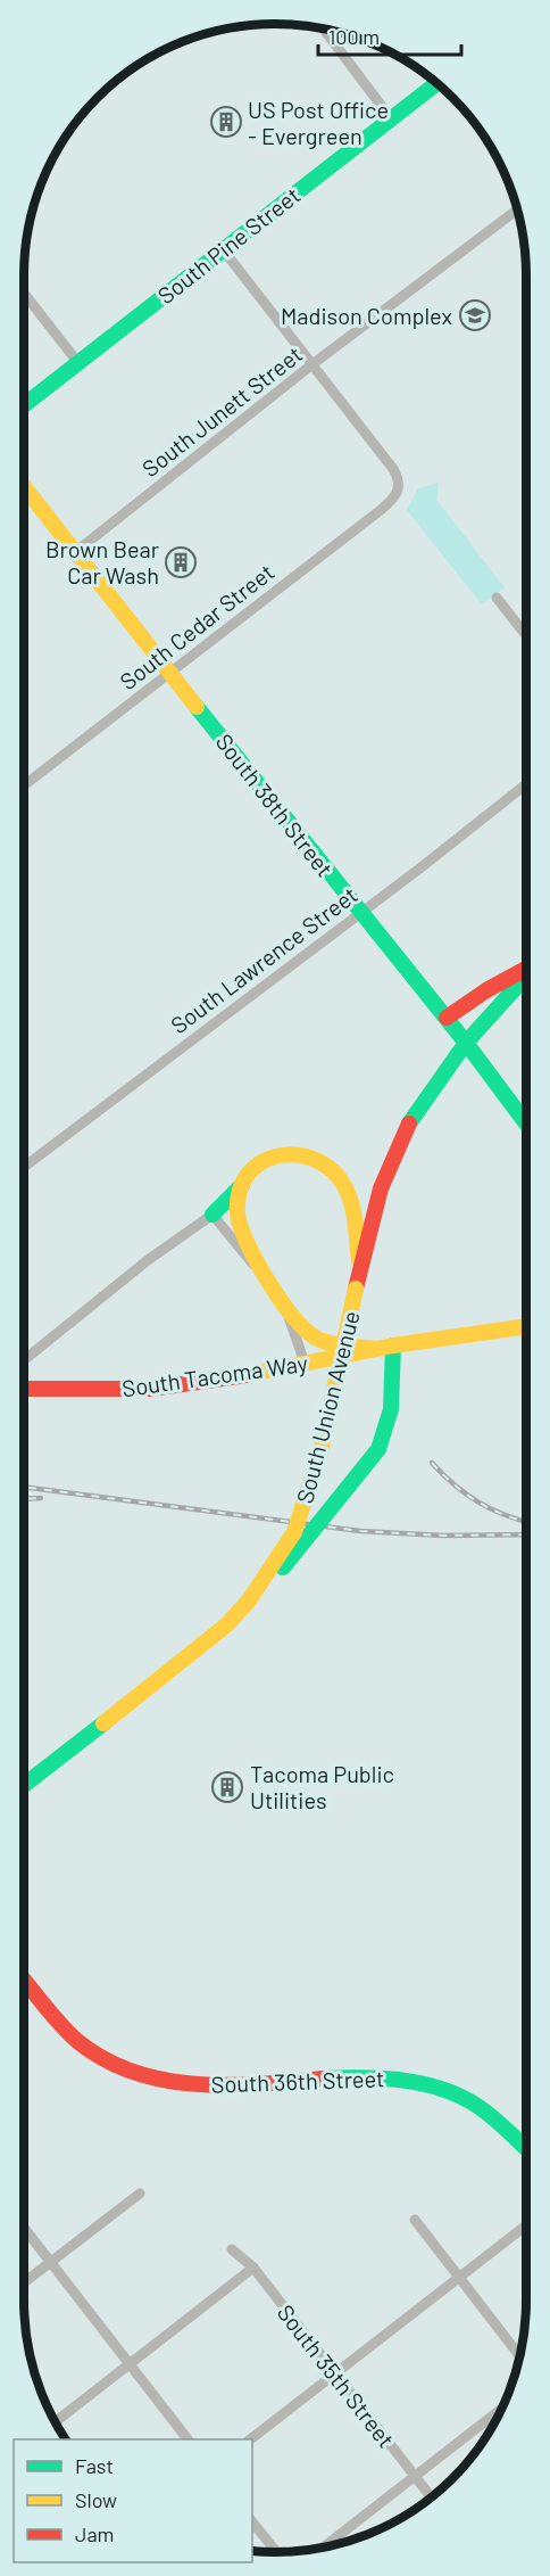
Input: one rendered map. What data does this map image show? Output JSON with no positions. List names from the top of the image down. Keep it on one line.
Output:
{"streets":{"main road":["South Pine Street","South 38th Street","South Tacoma Way","South Union Avenue","South 36th Street"],"street":["South Junett Street","South Cedar Street","South Lawrence Street","South 35th Street"]},"crossings":[["South Junett Street","South Cedar Street"],["South Junett Street","South 38th Street"],["South Cedar Street","South 38th Street"],["South 38th Street","South Lawrence Street"],["South 38th Street","South Union Avenue"]],"places":{"building":["US Post Office - Evergreen","Brown Bear Car Wash","Tacoma Public Utilities"],"school or university":["Madison Complex"]},"legend":["Fast","Slow","Jam"],"scale_bar":"100 m"}
